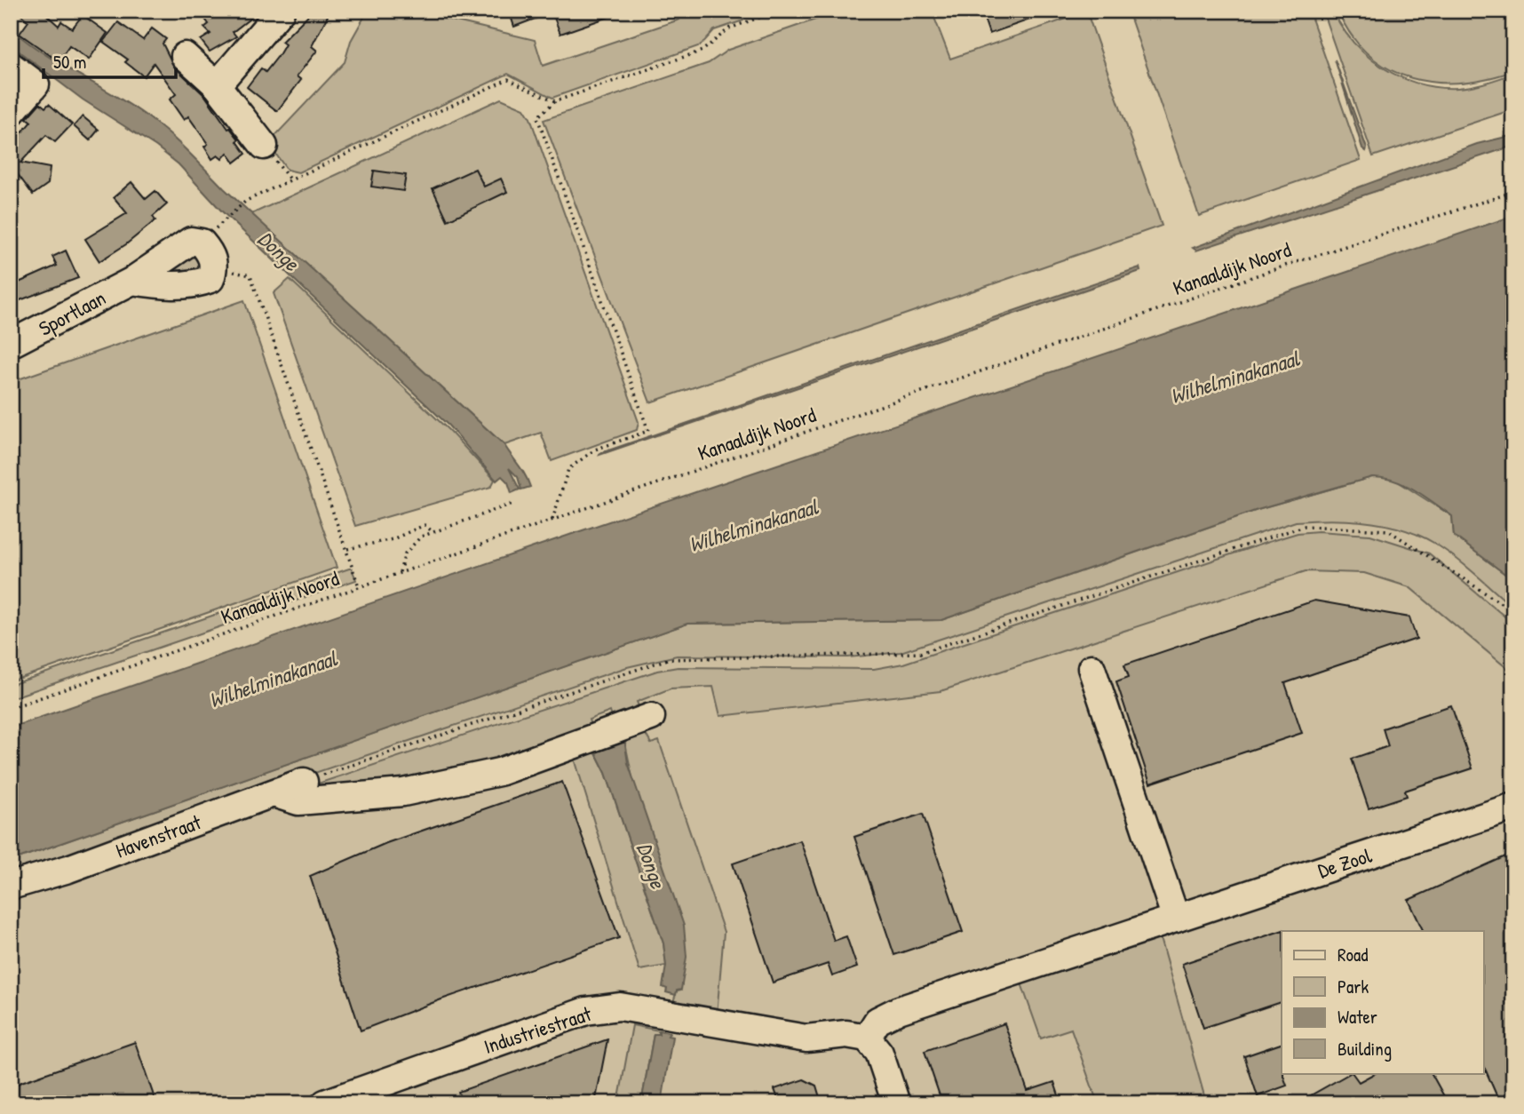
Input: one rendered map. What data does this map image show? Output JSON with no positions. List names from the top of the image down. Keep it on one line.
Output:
{"streets":{"street":["Sportlaan","Havenstraat","De Zool","Industriestraat"],"path":["Kanaaldijk Noord"]},"crossings":[["De Zool","Industriestraat"]],"water":["Donge","Wilhelminakanaal"],"legend":["Road","Park","Water","Building"],"scale_bar":"50 m"}
